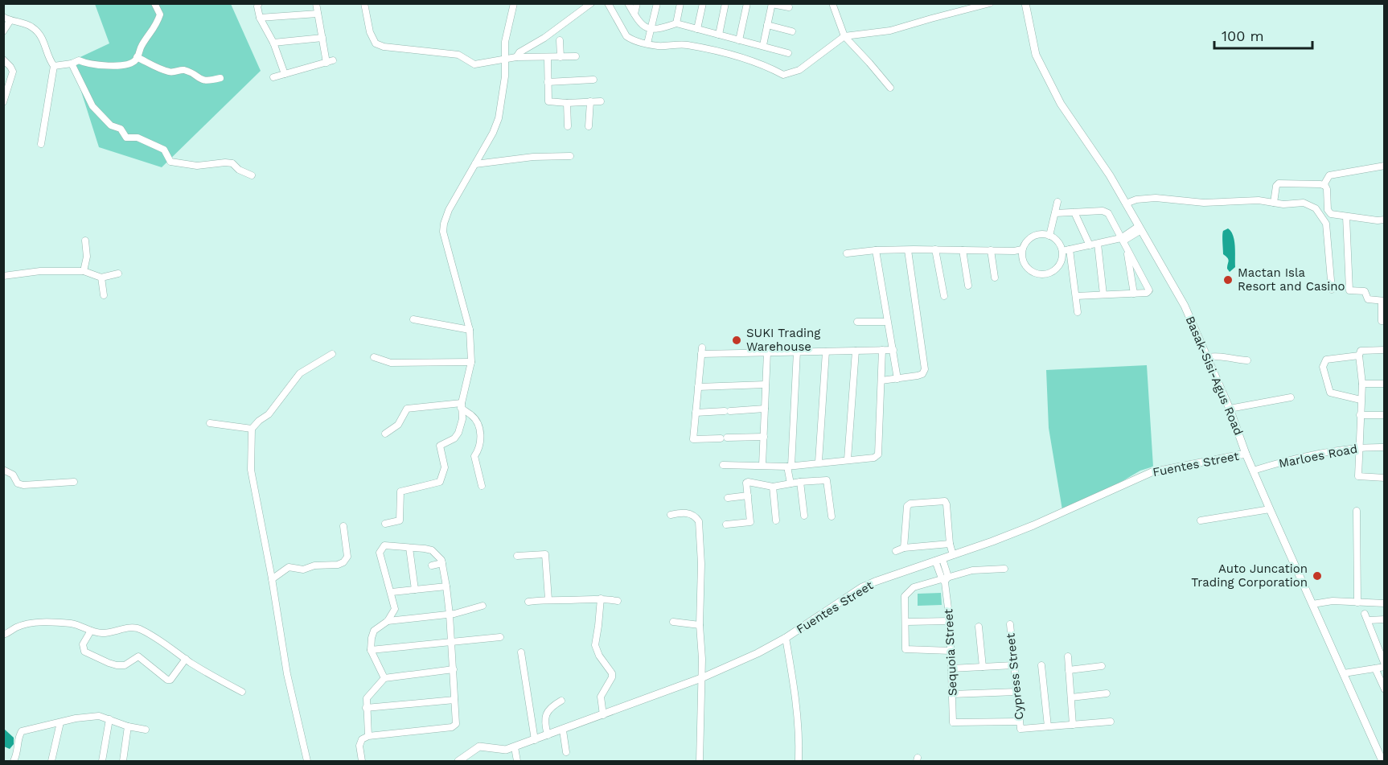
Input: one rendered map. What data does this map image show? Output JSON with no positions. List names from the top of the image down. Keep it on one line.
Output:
{"streets":{"street":["Basak-Sisi-Agus Road","Marloes Road","Fuentes Street","Sequoia Street","Cypress Street"]},"crossings":[["Basak-Sisi-Agus Road","Marloes Road"],["Basak-Sisi-Agus Road","Fuentes Street"],["Fuentes Street","Sequoia Street"],["Sequoia Street","Cypress Street"]],"places":["Mactan Isla Resort and Casino","SUKI Trading Warehouse","Auto Juncation Trading Corporation"],"scale_bar":"100 m"}
